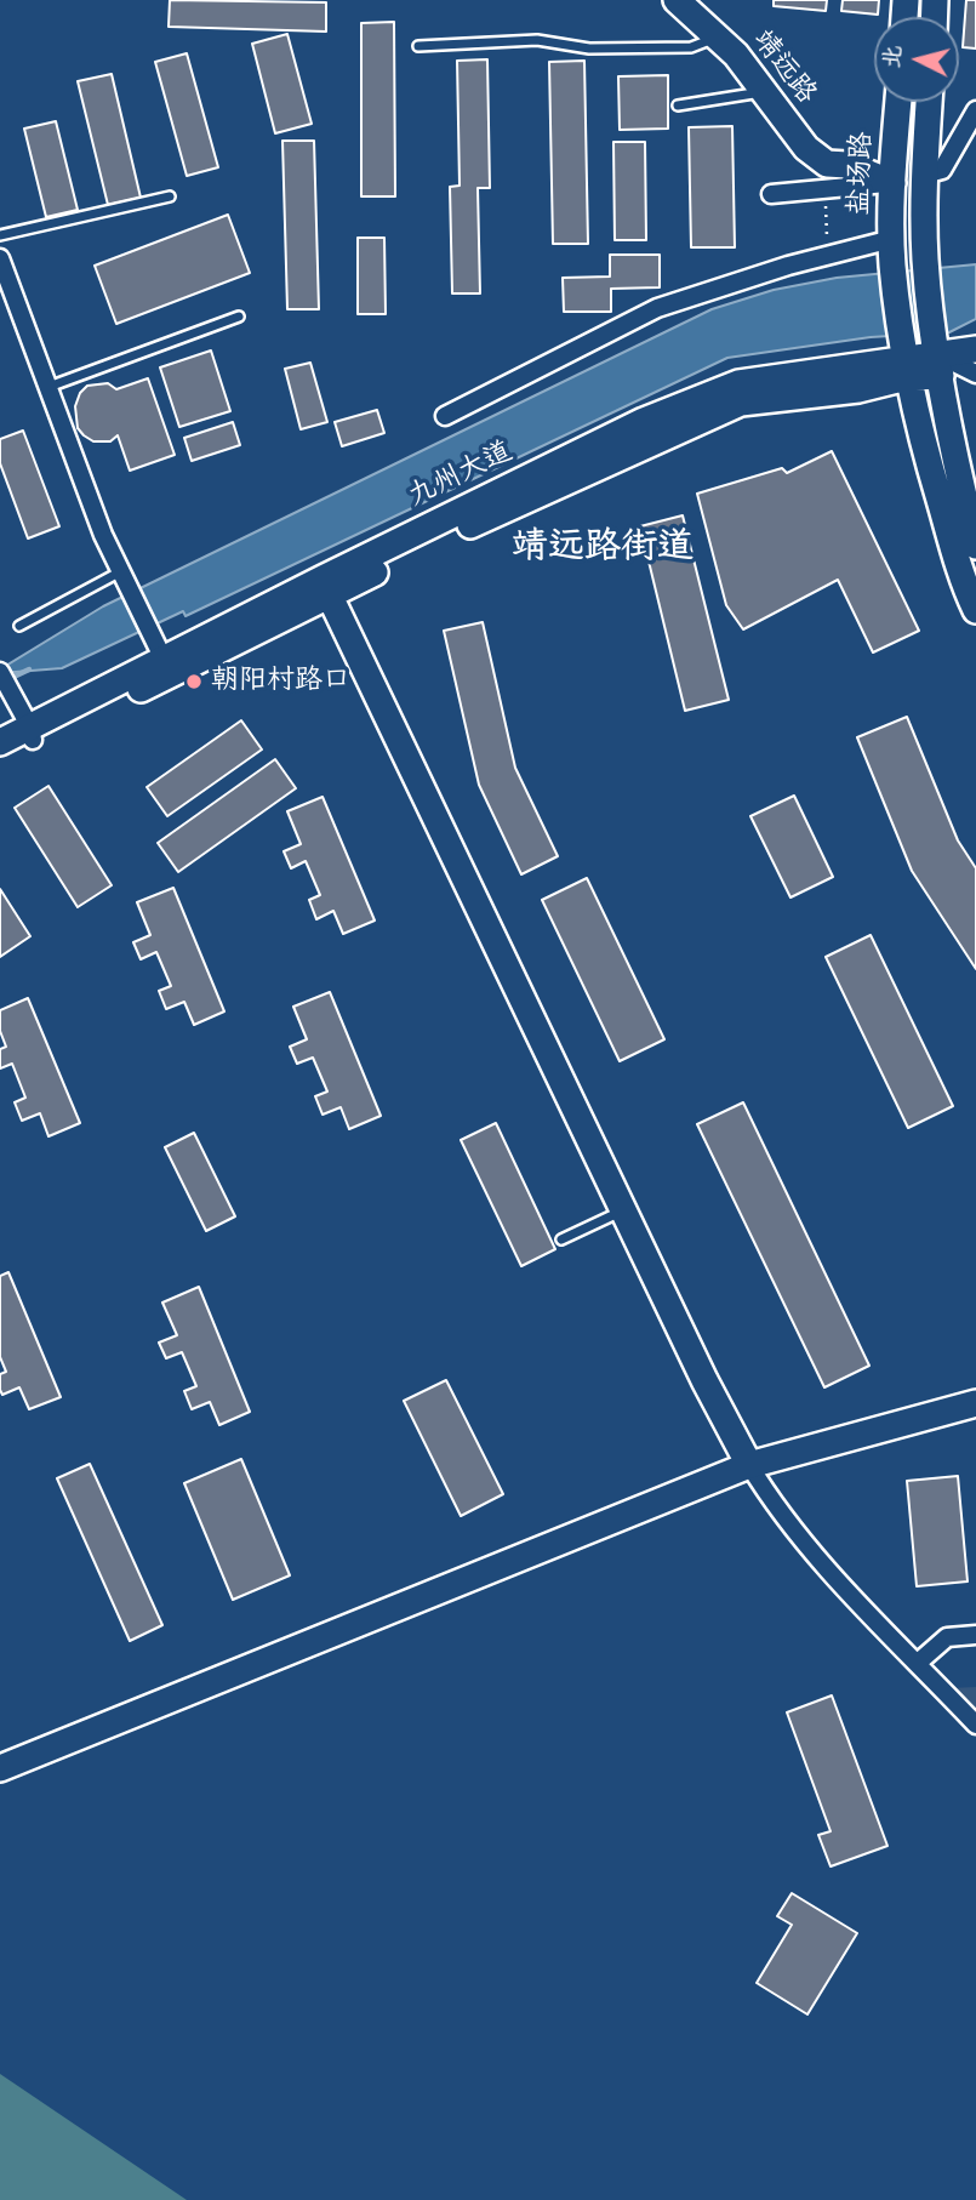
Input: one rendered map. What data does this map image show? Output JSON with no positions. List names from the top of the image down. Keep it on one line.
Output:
{"streets":{"street":["靖远路","盐场路","九州大道"]},"crossings":[["靖远路","盐场路"],["盐场路","九州大道"]],"districts":["靖远路街道"],"places":["朝阳村路口"],"north":"left"}
